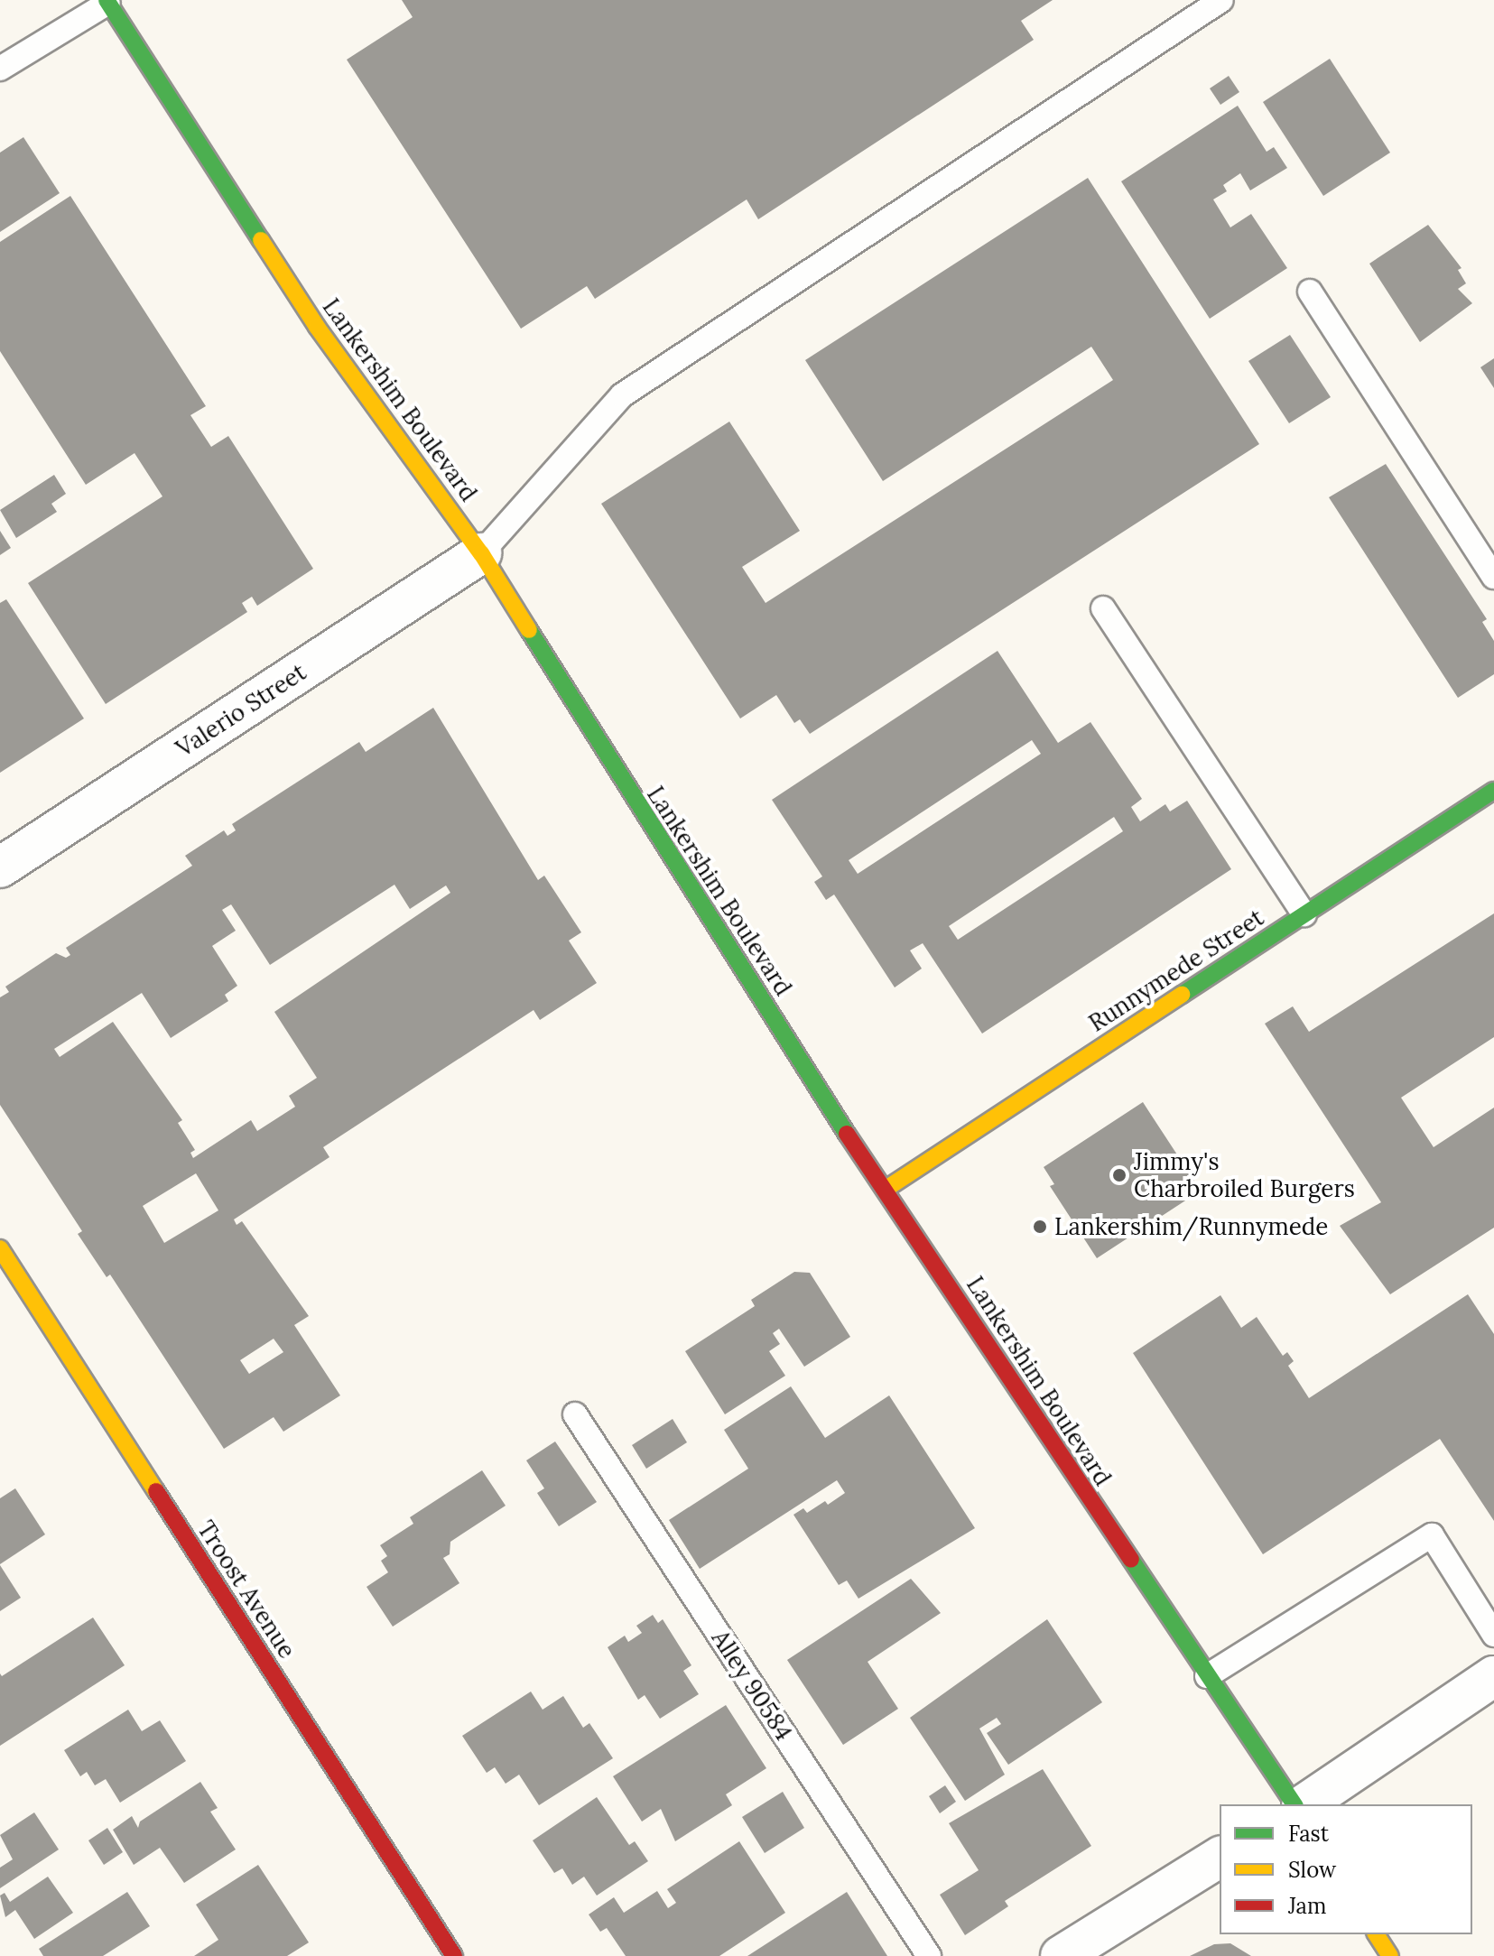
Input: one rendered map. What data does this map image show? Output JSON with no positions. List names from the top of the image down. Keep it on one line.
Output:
{"streets":{"main road":["Lankershim Boulevard","Runnymede Street","Troost Avenue"],"street":["Valerio Street"],"lane":["Alley 90584"]},"crossings":[["Lankershim Boulevard","Valerio Street"],["Lankershim Boulevard","Runnymede Street"]],"places":["Jimmy's Charbroiled Burgers","Lankershim/Runnymede"],"legend":["Fast","Slow","Jam"]}
